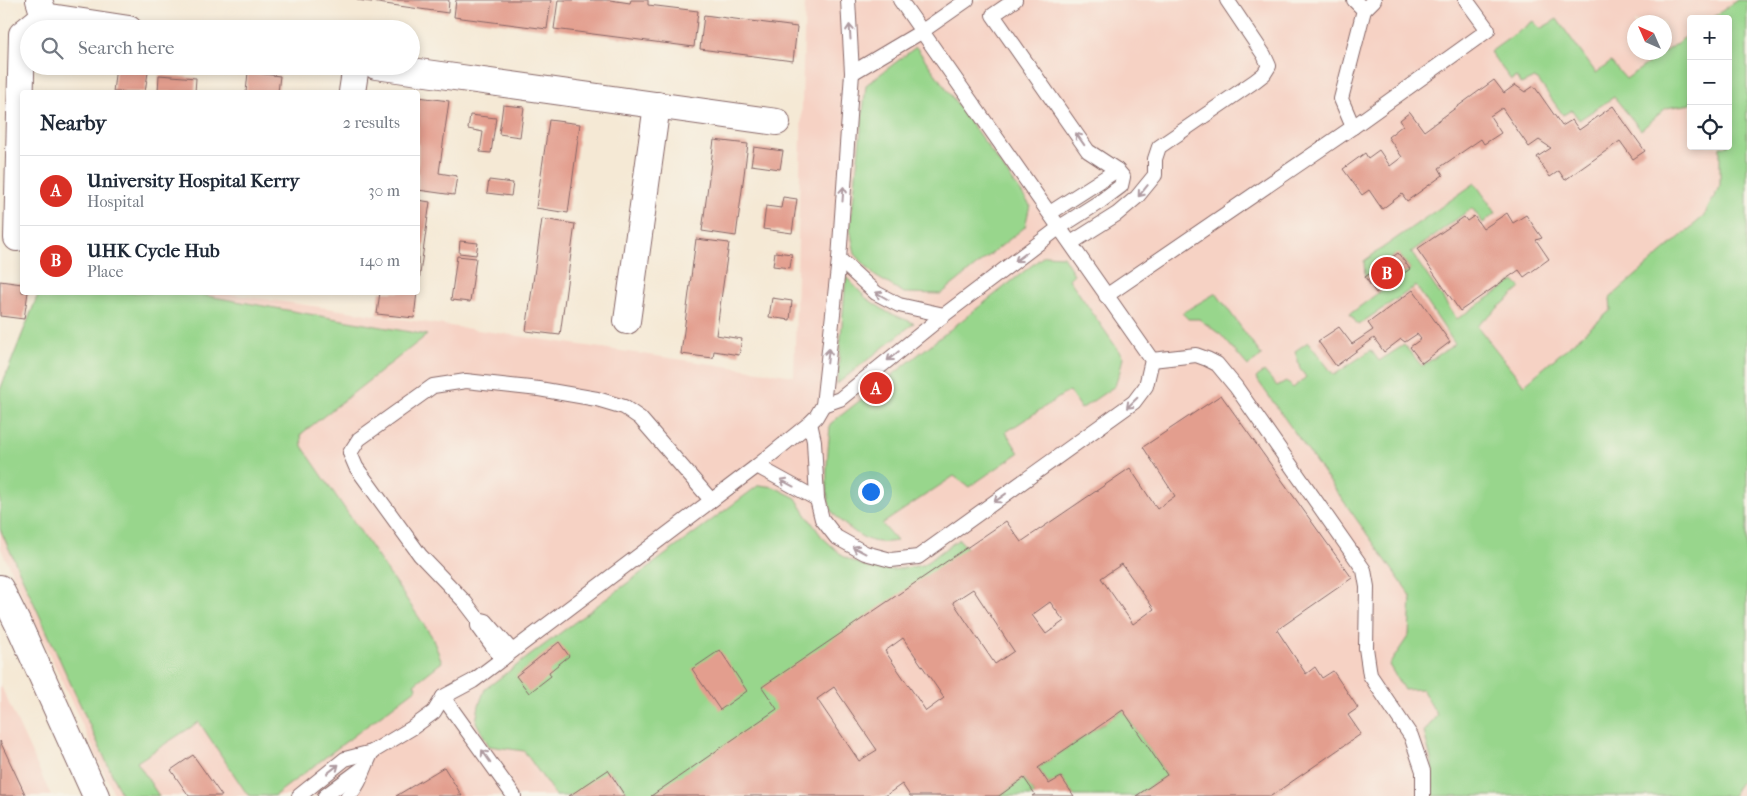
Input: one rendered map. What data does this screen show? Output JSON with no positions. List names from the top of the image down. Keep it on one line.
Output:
{"north":"top left","page":{"map_buttons":["+","−"],"search":"Search here","heading":["Nearby","2 results"],"list":[{"mark":"A","name":"University Hospital Kerry","note":"Hospital","value":"30 m"},{"mark":"B","name":"UHK Cycle Hub","note":"Place","value":"140 m"}],"pins":["B","A"]}}
